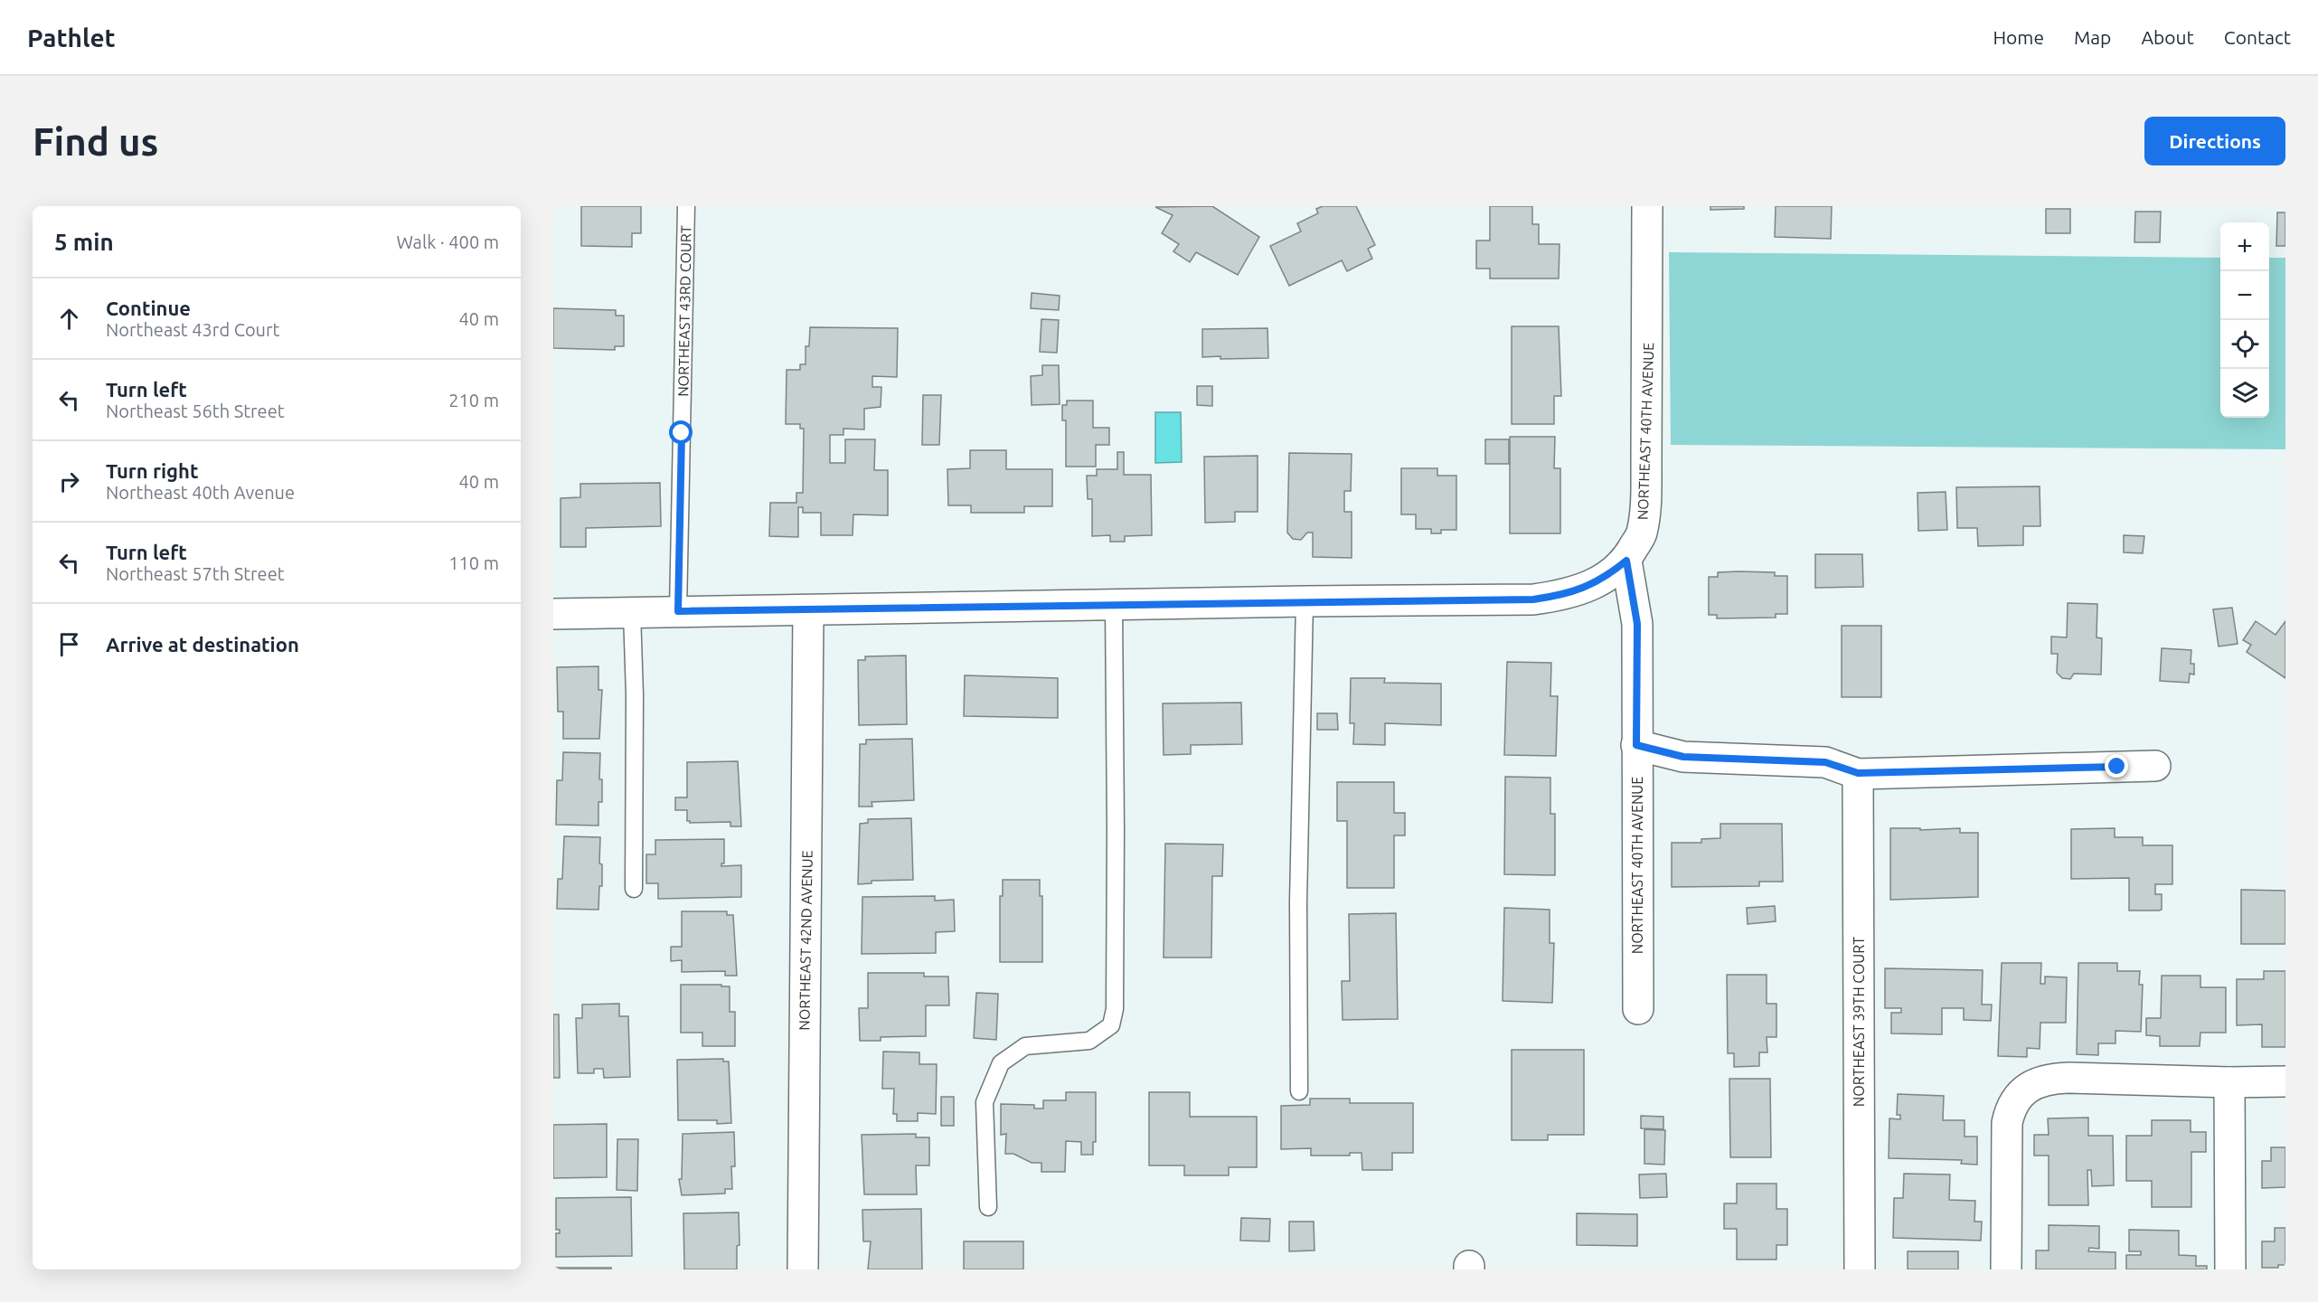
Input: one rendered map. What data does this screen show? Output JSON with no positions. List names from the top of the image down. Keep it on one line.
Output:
{"streets":{"street":["NORTHEAST 40TH AVENUE","NORTHEAST 42ND AVENUE","NORTHEAST 39TH COURT"],"lane":["NORTHEAST 43RD COURT"]},"page":{"header":"Pathlet","nav":["Home","Map","About","Contact"],"buttons":"Directions","title":"Find us","heading":["5 min","Walk · 400 m"],"map_buttons":["+","−"],"list":[["Continue","Northeast 43rd Court","40 m"],["Turn left","Northeast 56th Street","210 m"],["Turn right","Northeast 40th Avenue","40 m"],["Turn left","Northeast 57th Street","110 m"],"Arrive at destination"]}}
